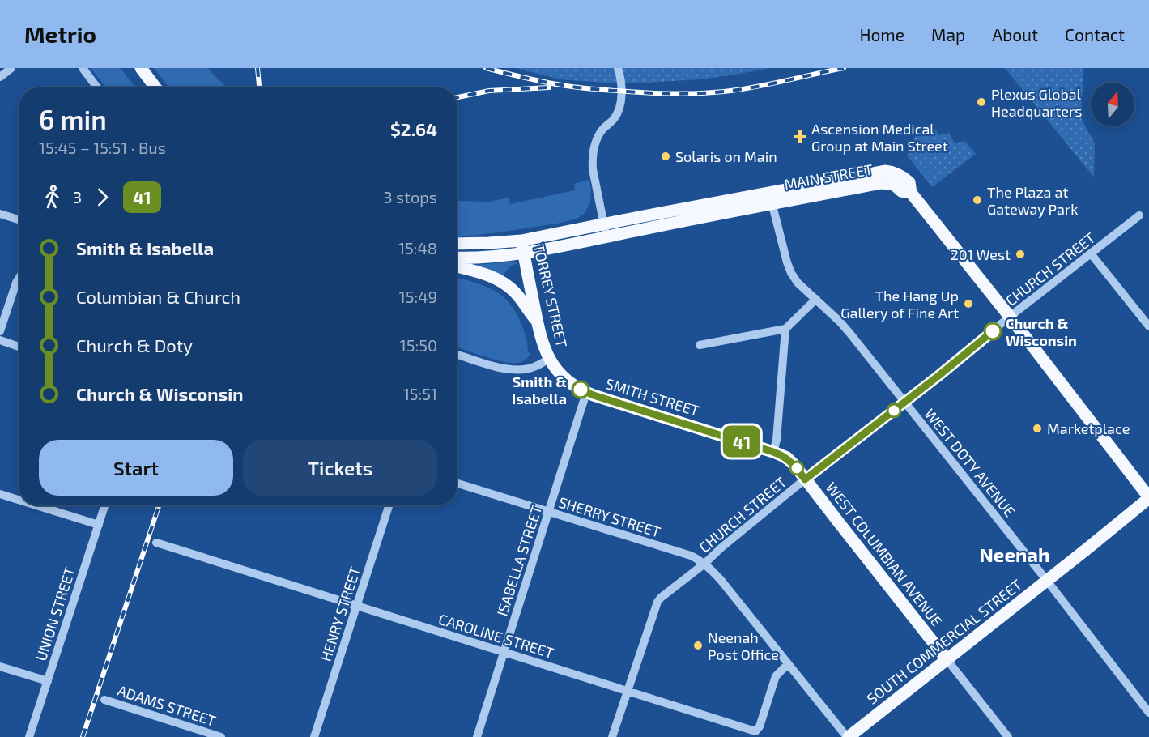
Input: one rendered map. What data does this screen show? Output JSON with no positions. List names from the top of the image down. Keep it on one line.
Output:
{"streets":{"main road":["MAIN STREET","TORREY STREET","SMITH STREET","WEST COLUMBIAN AVENUE","SOUTH COMMERCIAL STREET"],"street":["CHURCH STREET","WEST DOTY AVENUE","SHERRY STREET","ISABELLA STREET","UNION STREET","HENRY STREET","CAROLINE STREET","ADAMS STREET"]},"crossings":[["MAIN STREET","CHURCH STREET"],["MAIN STREET","TORREY STREET"],["MAIN STREET","WEST DOTY AVENUE"],["CHURCH STREET","WEST DOTY AVENUE"],["CHURCH STREET","SHERRY STREET"],["CHURCH STREET","WEST COLUMBIAN AVENUE"],["CHURCH STREET","CAROLINE STREET"],["TORREY STREET","SMITH STREET"],["SMITH STREET","WEST COLUMBIAN AVENUE"],["SMITH STREET","ISABELLA STREET"],["WEST DOTY AVENUE","SOUTH COMMERCIAL STREET"],["SHERRY STREET","ISABELLA STREET"],["SHERRY STREET","CAROLINE STREET"],["SHERRY STREET","SOUTH COMMERCIAL STREET"],["WEST COLUMBIAN AVENUE","SOUTH COMMERCIAL STREET"],["ISABELLA STREET","CAROLINE STREET"],["HENRY STREET","CAROLINE STREET"]],"districts":["Neenah"],"places":{"other":["Plexus Global Headquarters","Solaris on Main","The Plaza at Gateway Park","201 West","The Hang Up Gallery of Fine Art","Church & Wisconsin","Smith & Isabella","Marketplace","Neenah Post Office"],"health":["Ascension Medical Group at Main Street"]},"lines":["bus line 41"],"north":"top","page":{"header":"Metrio","nav":["Home","Map","About","Contact"],"on_map":"41","heading":["6 min","15:45 – 15:51 · Bus","$2.64"],"legs":["3","41","3 stops"],"list":[{"name":"Smith & Isabella","value":"15:48"},{"name":"Columbian & Church","value":"15:49"},{"name":"Church & Doty","value":"15:50"},{"name":"Church & Wisconsin","value":"15:51"}],"buttons":["Start","Tickets"]}}
